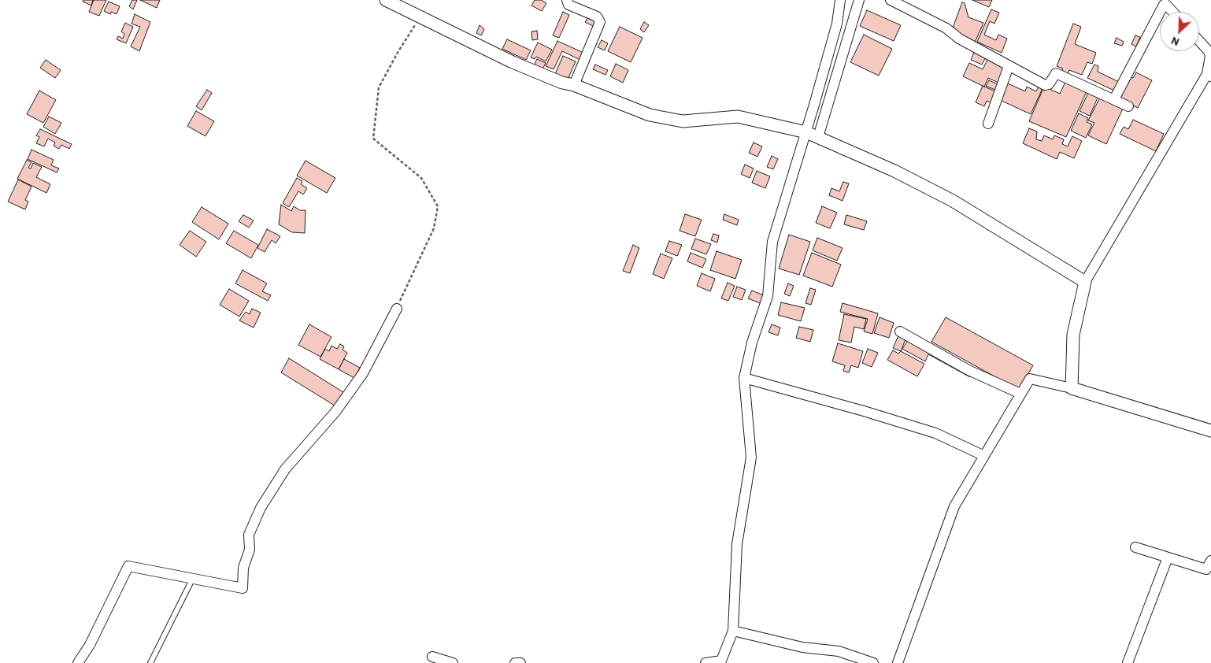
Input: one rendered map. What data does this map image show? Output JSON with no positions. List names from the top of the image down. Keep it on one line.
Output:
{"north":"bottom left"}
